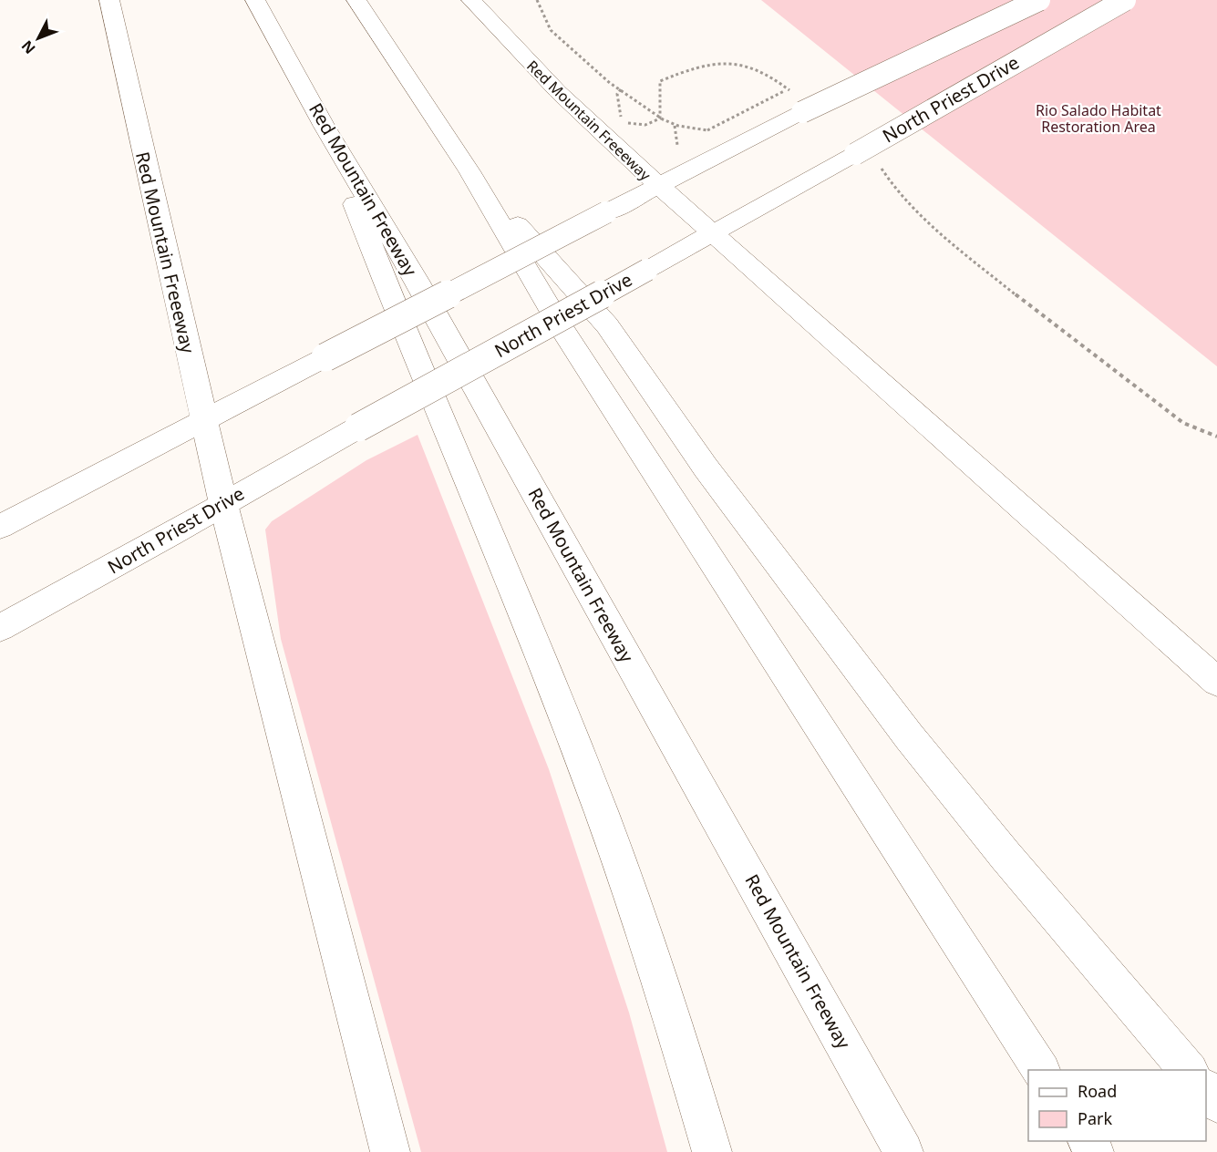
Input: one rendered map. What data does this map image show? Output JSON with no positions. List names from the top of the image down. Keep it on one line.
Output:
{"streets":{"main road":["North Priest Drive","Red Mountain Freeeway","Red Mountain Freeway"]},"crossings":[["North Priest Drive","Red Mountain Freeeway"]],"parks":["Rio Salado Habitat Restoration Area"],"legend":["Road","Park"],"north":"bottom left"}
